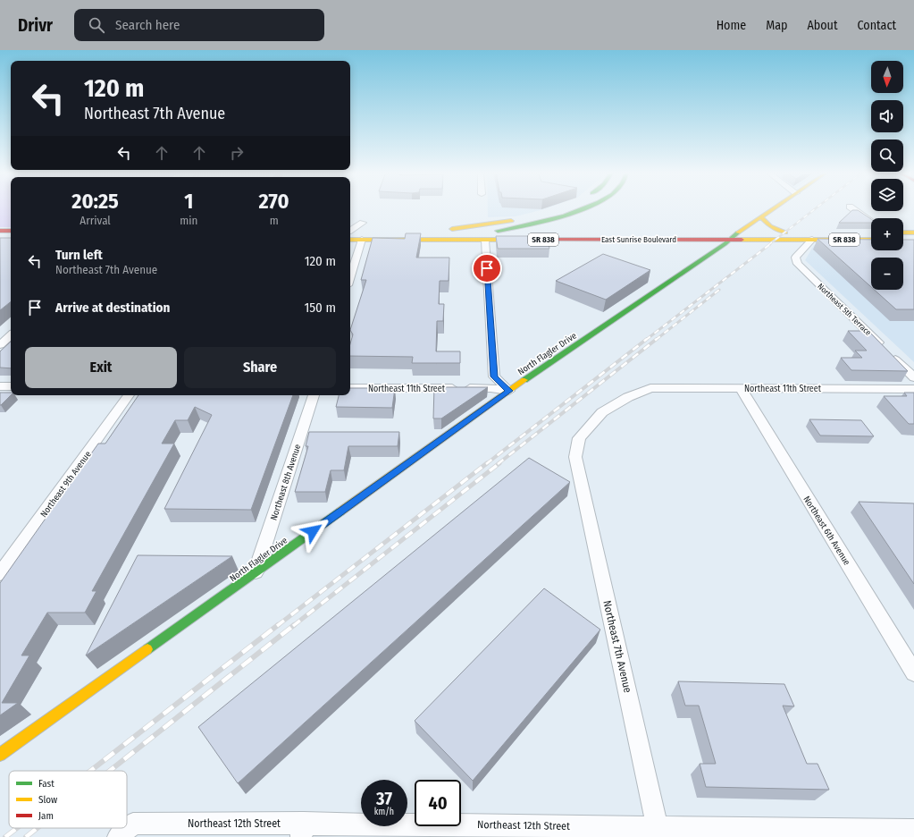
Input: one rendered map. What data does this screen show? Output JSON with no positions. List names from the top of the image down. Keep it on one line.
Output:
{"streets":{"main road":["SR 838","East Sunrise Boulevard","North Flagler Drive"],"street":["Northeast 5th Terrace","Northeast 11th Street","Northeast 8th Avenue","Northeast 9th Avenue","Northeast 6th Avenue","Northeast 7th Avenue","Northeast 12th Street"]},"crossings":[["East Sunrise Boulevard","North Flagler Drive"],["North Flagler Drive","Northeast 11th Street"],["North Flagler Drive","Northeast 8th Avenue"],["Northeast 11th Street","Northeast 6th Avenue"],["Northeast 11th Street","Northeast 7th Avenue"],["Northeast 7th Avenue","Northeast 12th Street"]],"legend":["Fast","Slow","Jam"],"north":"bottom","page":{"header":"Drivr","search":"Search here","nav":["Home","Map","About","Contact"],"map_buttons":["+","−"],"turn":["120 m","Northeast 7th Avenue"],"eta":["20:25","Arrival","1","min","270","m"],"list":[{"name":"Turn left","note":"Northeast 7th Avenue","value":"120 m"},{"name":"Arrive at destination","value":"150 m"}],"buttons":["Exit","Share"],"speed":"37 km/h","limit":"40"}}
